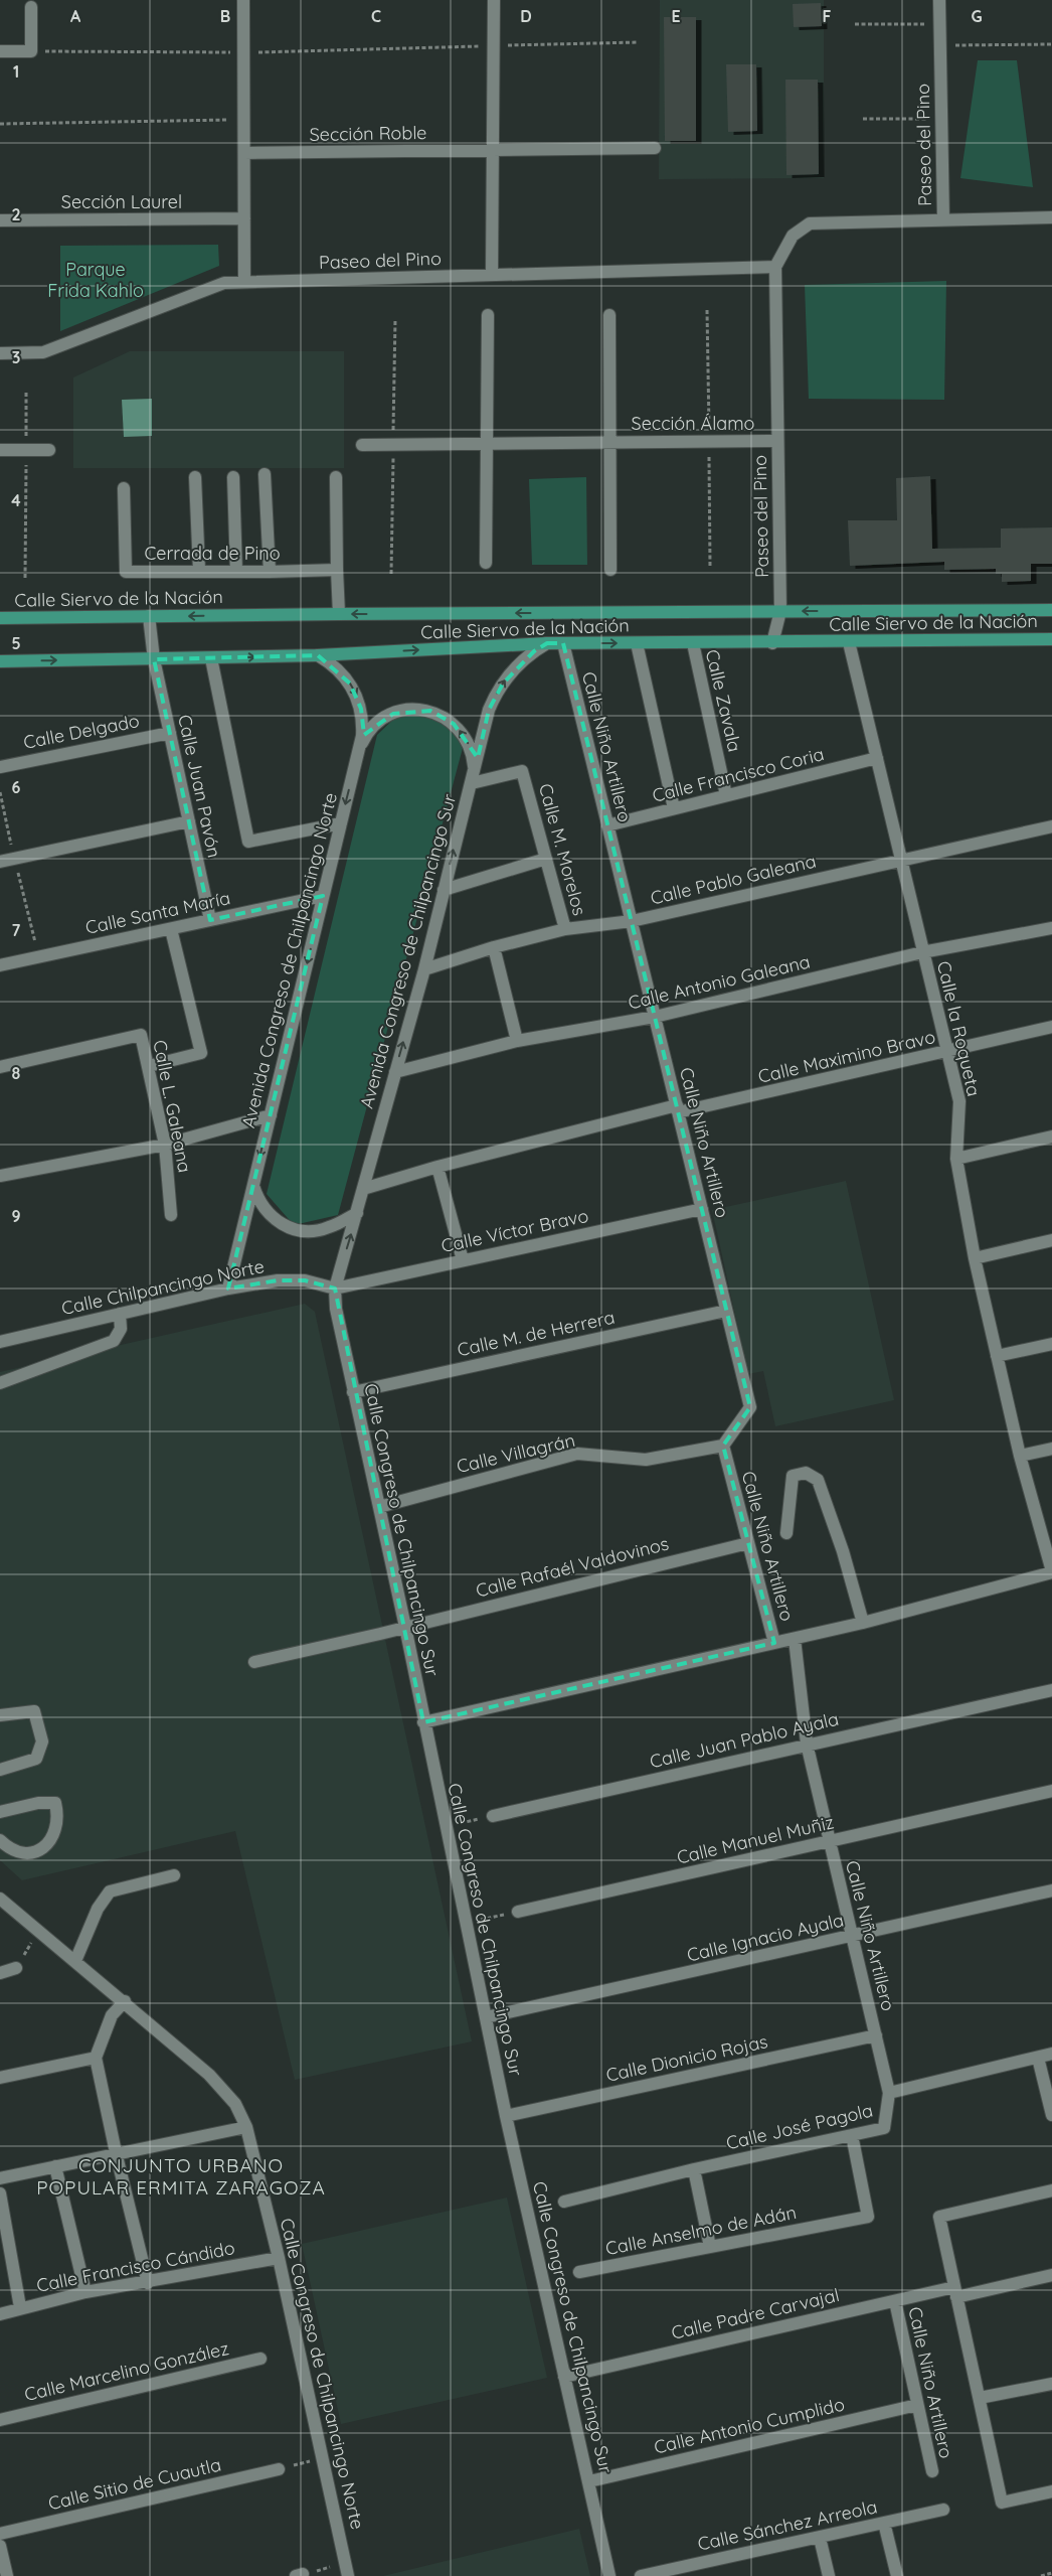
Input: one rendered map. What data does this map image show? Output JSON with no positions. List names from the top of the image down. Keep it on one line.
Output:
{"streets":{"main road":["Calle Siervo de la Nación"],"street":["Sección Roble","Paseo del Pino","Sección Laurel","Sección Álamo","Cerrada de Pino","Calle Zavala","Calle Delgado","Calle Niño Artillero","Calle Francisco Coria","Calle Juan Pavón","Calle M. Morelos","Calle Pablo Galeana","Calle Santa María","Avenida Congreso de Chilpancingo Sur","Avenida Congreso de Chilpancingo Norte","Calle Antonio Galeana","Calle la Roqueta","Calle Maximino Bravo","Calle L. Galeana","Calle Víctor Bravo","Calle Chilpancingo Norte","Calle M. de Herrera","Calle Villagrán","Calle Congreso de Chilpancingo Sur","Calle Rafaél Valdovinos","Calle Juan Pablo Ayala","Calle Manuel Muñiz","Calle Ignacio Ayala","Calle Dionicio Rojas","Calle José Pagola","Calle Anselmo de Adán","Calle Francisco Cándido","Calle Padre Carvajal","Calle Marcelino González","Calle Congreso de Chilpancingo Norte","Calle Antonio Cumplido","Calle Sitio de Cuautla","Calle Sánchez Arreola"]},"crossings":[["Paseo del Pino","Sección Álamo"],["Paseo del Pino","Calle Siervo de la Nación"],["Calle Siervo de la Nación","Calle Zavala"],["Calle Siervo de la Nación","Calle Niño Artillero"],["Calle Siervo de la Nación","Calle Juan Pavón"],["Calle Siervo de la Nación","Avenida Congreso de Chilpancingo Sur"],["Calle Siervo de la Nación","Avenida Congreso de Chilpancingo Norte"],["Calle Siervo de la Nación","Calle la Roqueta"],["Calle Zavala","Calle Francisco Coria"],["Calle Delgado","Calle Juan Pavón"],["Calle Niño Artillero","Calle Francisco Coria"],["Calle Niño Artillero","Calle Pablo Galeana"],["Calle Niño Artillero","Calle Antonio Galeana"],["Calle Niño Artillero","Calle la Roqueta"],["Calle Niño Artillero","Calle Maximino Bravo"],["Calle Niño Artillero","Calle Víctor Bravo"],["Calle Niño Artillero","Calle M. de Herrera"],["Calle Niño Artillero","Calle Villagrán"],["Calle Niño Artillero","Calle Congreso de Chilpancingo Sur"],["Calle Niño Artillero","Calle Rafaél Valdovinos"],["Calle Niño Artillero","Calle Juan Pablo Ayala"],["Calle Niño Artillero","Calle Manuel Muñiz"],["Calle Niño Artillero","Calle Ignacio Ayala"],["Calle Niño Artillero","Calle Dionicio Rojas"],["Calle Niño Artillero","Calle José Pagola"],["Calle Niño Artillero","Calle Padre Carvajal"],["Calle Niño Artillero","Calle Antonio Cumplido"],["Calle Francisco Coria","Calle la Roqueta"],["Calle Juan Pavón","Calle Santa María"],["Calle M. Morelos","Calle Pablo Galeana"],["Calle M. Morelos","Avenida Congreso de Chilpancingo Sur"],["Calle Pablo Galeana","Avenida Congreso de Chilpancingo Sur"],["Calle Pablo Galeana","Calle la Roqueta"],["Calle Santa María","Avenida Congreso de Chilpancingo Norte"],["Avenida Congreso de Chilpancingo Sur","Calle Antonio Galeana"],["Avenida Congreso de Chilpancingo Sur","Calle Maximino Bravo"],["Avenida Congreso de Chilpancingo Sur","Calle Víctor Bravo"],["Avenida Congreso de Chilpancingo Sur","Calle Chilpancingo Norte"],["Avenida Congreso de Chilpancingo Sur","Calle Congreso de Chilpancingo Sur"],["Avenida Congreso de Chilpancingo Norte","Calle Chilpancingo Norte"],["Calle Antonio Galeana","Calle la Roqueta"],["Calle la Roqueta","Calle Maximino Bravo"],["Calle Víctor Bravo","Calle Chilpancingo Norte"],["Calle Víctor Bravo","Calle Congreso de Chilpancingo Sur"],["Calle Chilpancingo Norte","Calle Congreso de Chilpancingo Sur"],["Calle M. de Herrera","Calle Congreso de Chilpancingo Sur"],["Calle Villagrán","Calle Congreso de Chilpancingo Sur"],["Calle Congreso de Chilpancingo Sur","Calle Rafaél Valdovinos"],["Calle Congreso de Chilpancingo Sur","Calle Ignacio Ayala"],["Calle Congreso de Chilpancingo Sur","Calle Dionicio Rojas"],["Calle Congreso de Chilpancingo Sur","Calle Padre Carvajal"],["Calle Congreso de Chilpancingo Sur","Calle Antonio Cumplido"],["Calle José Pagola","Calle Anselmo de Adán"],["Calle Francisco Cándido","Calle Congreso de Chilpancingo Norte"]],"one_way":["Avenida Congreso de Chilpancingo Sur","Avenida Congreso de Chilpancingo Norte"],"districts":["CONJUNTO URBANO POPULAR ERMITA ZARAGOZA"],"parks":["Parque Frida Kahlo"],"grid":{"columns":["A","B","C","D","E","F","G"],"rows":["1","2","3","4","5","6","7","8","9"]}}
